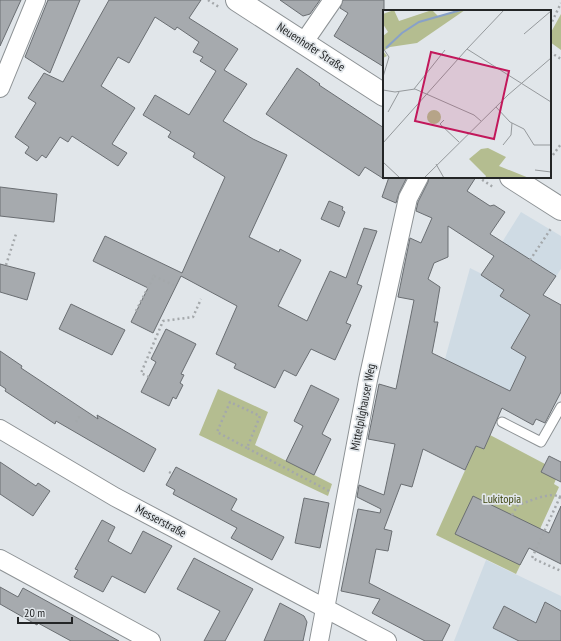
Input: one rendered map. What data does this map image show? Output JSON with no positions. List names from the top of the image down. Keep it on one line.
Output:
{"streets":{"main road":["Neuenhofer Straße"],"street":["Mittelpilghauser Weg","Messerstraße"]},"crossings":[["Mittelpilghauser Weg","Messerstraße"]],"parks":["Lukitopia"],"scale_bar":"20 m"}
